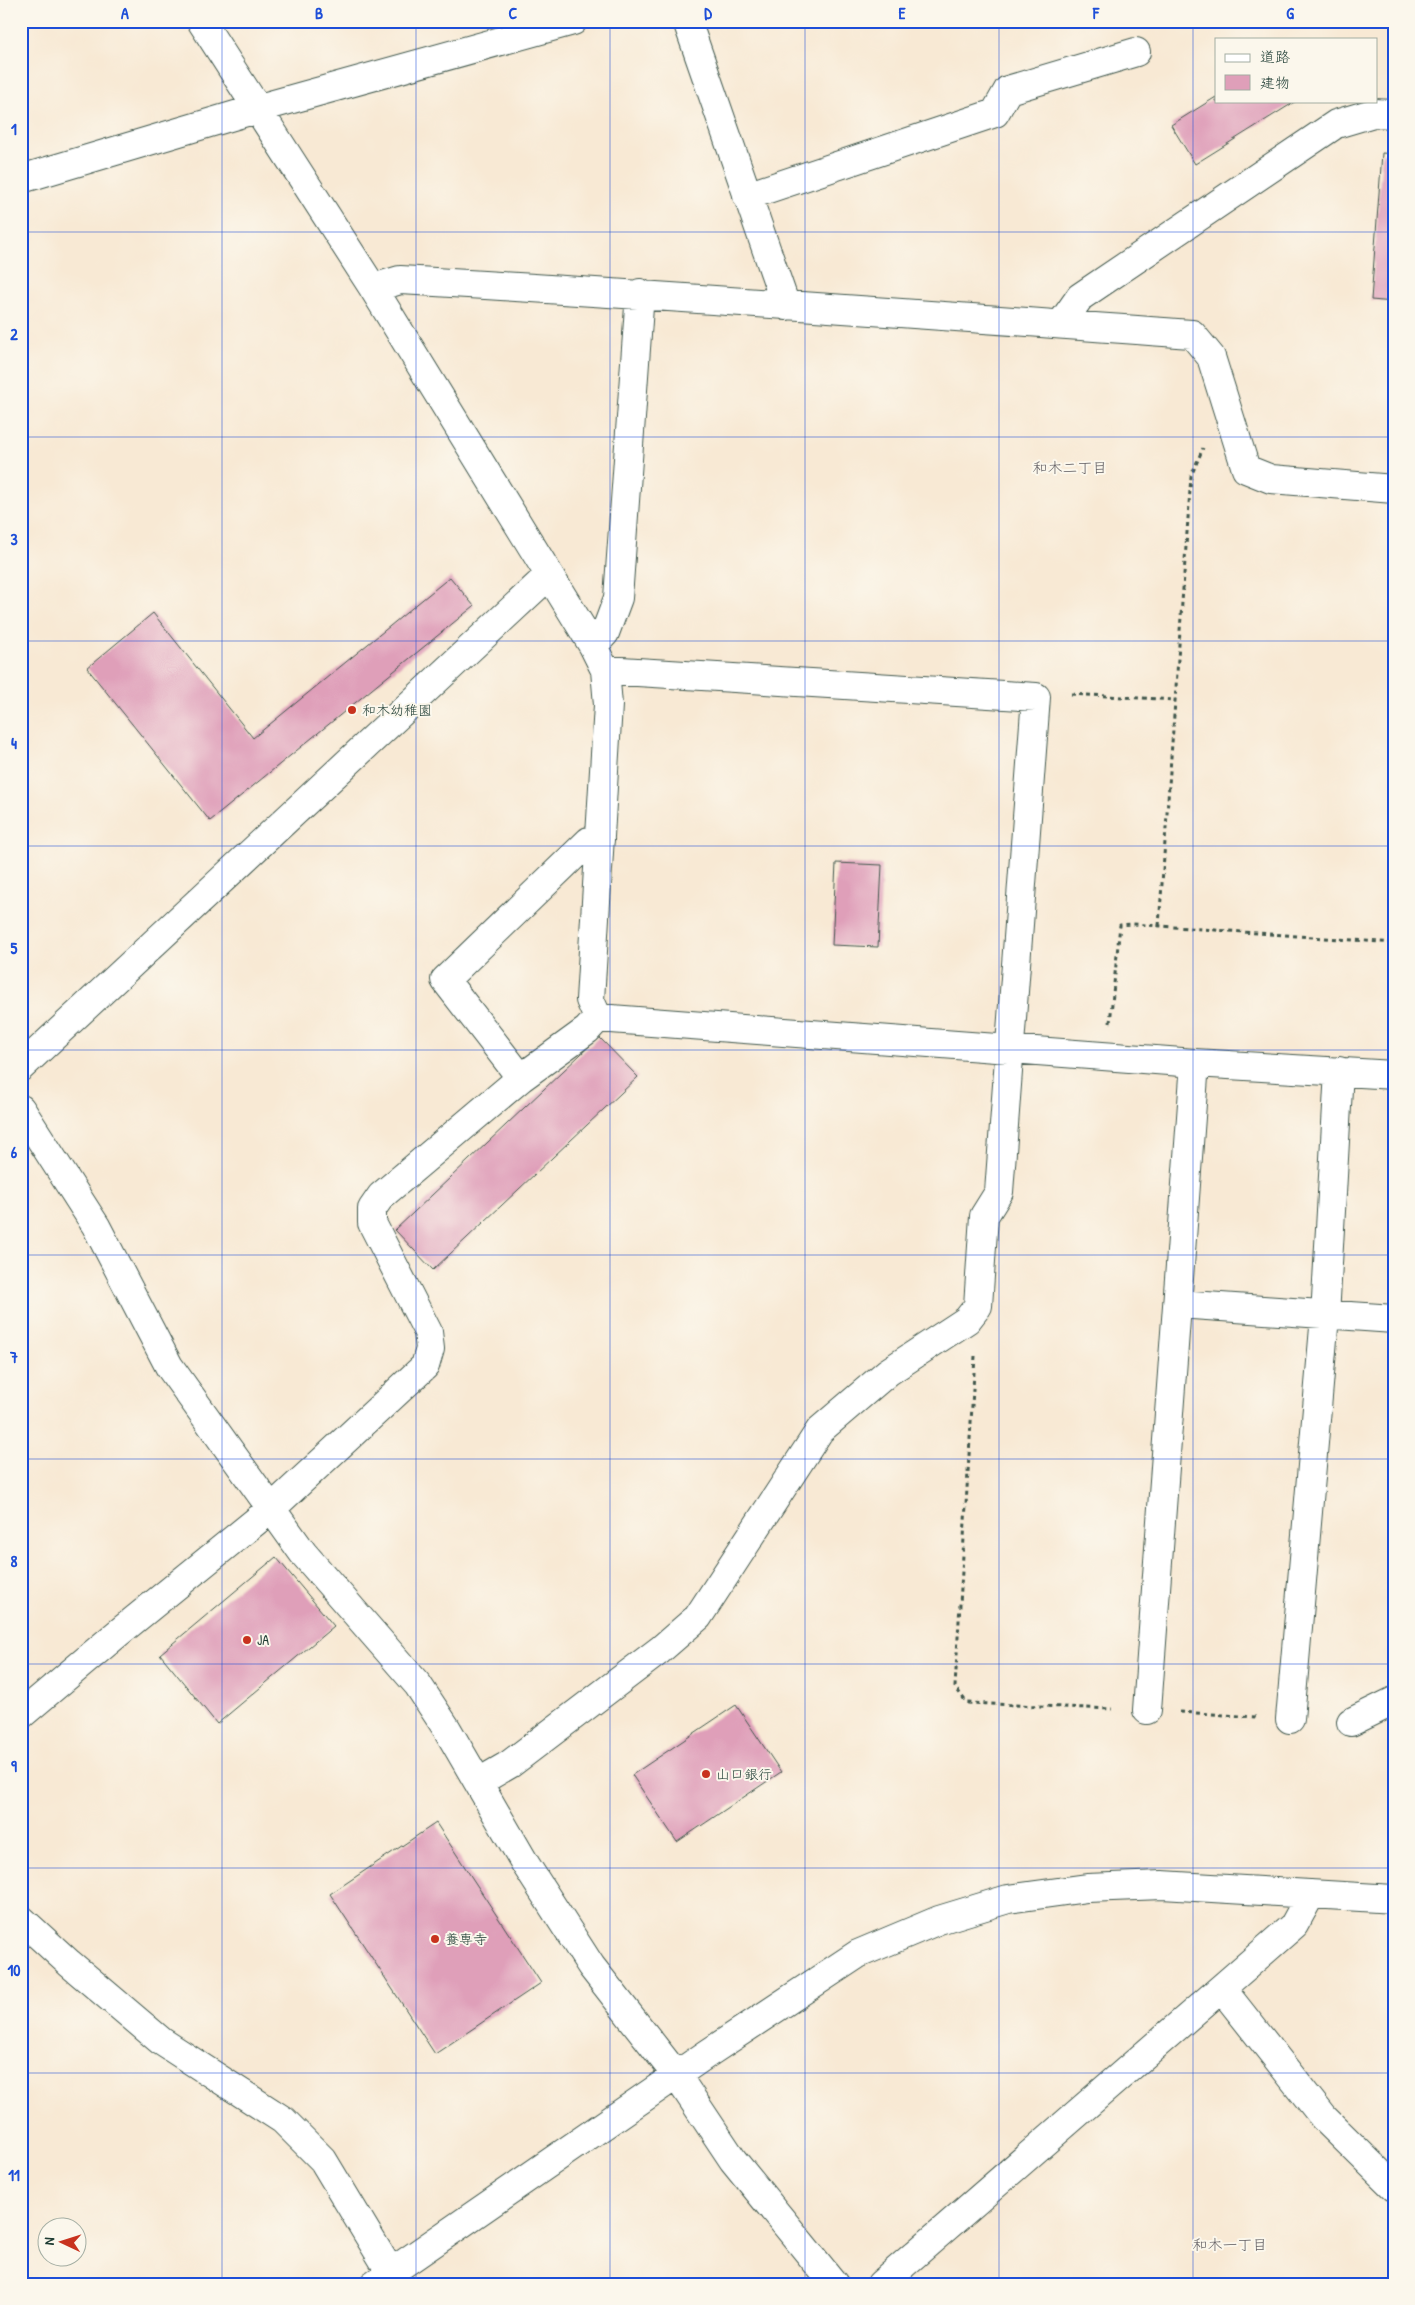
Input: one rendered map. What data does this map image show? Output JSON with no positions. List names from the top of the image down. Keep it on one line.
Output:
{"districts":["和木二丁目","和木一丁目"],"places":["和木幼稚園","JA","山口銀行","養専寺"],"legend":["道路","建物"],"north":"left","grid":{"columns":["A","B","C","D","E","F","G"],"rows":["1","2","3","4","5","6","7","8","9","10","11"]}}
